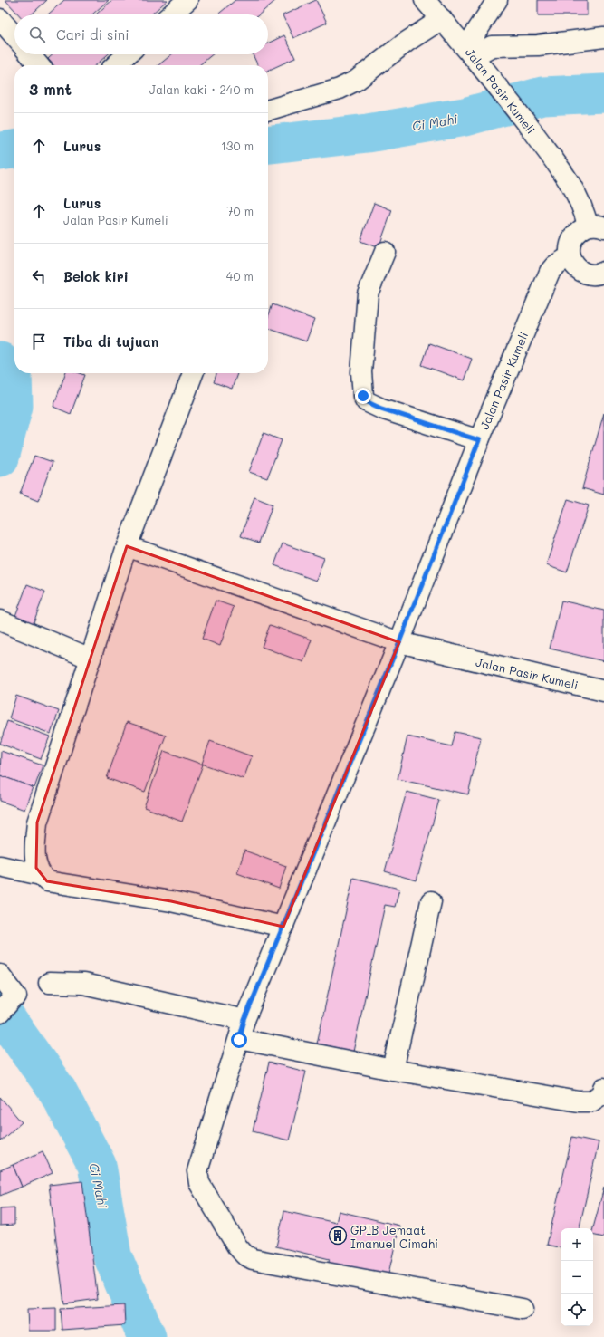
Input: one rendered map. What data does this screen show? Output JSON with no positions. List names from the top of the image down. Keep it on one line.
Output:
{"streets":{"street":["Jalan Pasir Kumeli"]},"water":["Ci Mahi"],"places":{"building":["GPIB Jemaat Imanuel Cimahi"]},"page":{"search":"Cari di sini","heading":["3 mnt","Jalan kaki · 240 m"],"list":[["Lurus","130 m"],["Lurus","Jalan Pasir Kumeli","70 m"],["Belok kiri","40 m"],"Tiba di tujuan"],"map_buttons":["+","−"]}}
